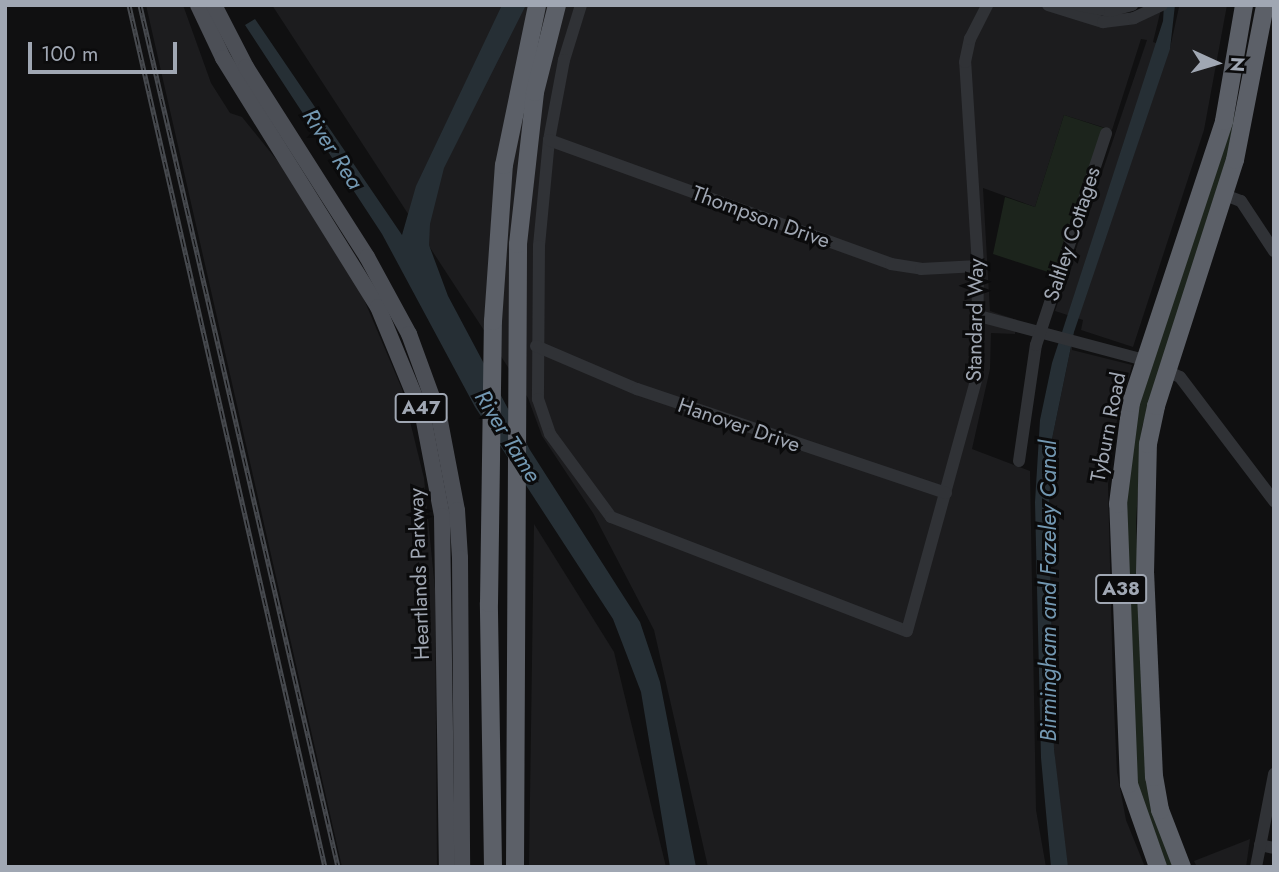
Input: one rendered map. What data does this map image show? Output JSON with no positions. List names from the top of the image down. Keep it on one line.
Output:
{"streets":{"highway":["Tyburn Road","A38"],"main road":["A47","Heartlands Parkway"],"street":["Thompson Drive","Saltley Cottages","Standard Way","Hanover Drive"]},"crossings":[["Thompson Drive","Standard Way"],["Standard Way","Hanover Drive"]],"water":["River Rea","River Tame","Birmingham and Fazeley Canal"],"scale_bar":"100 m","north":"right"}
